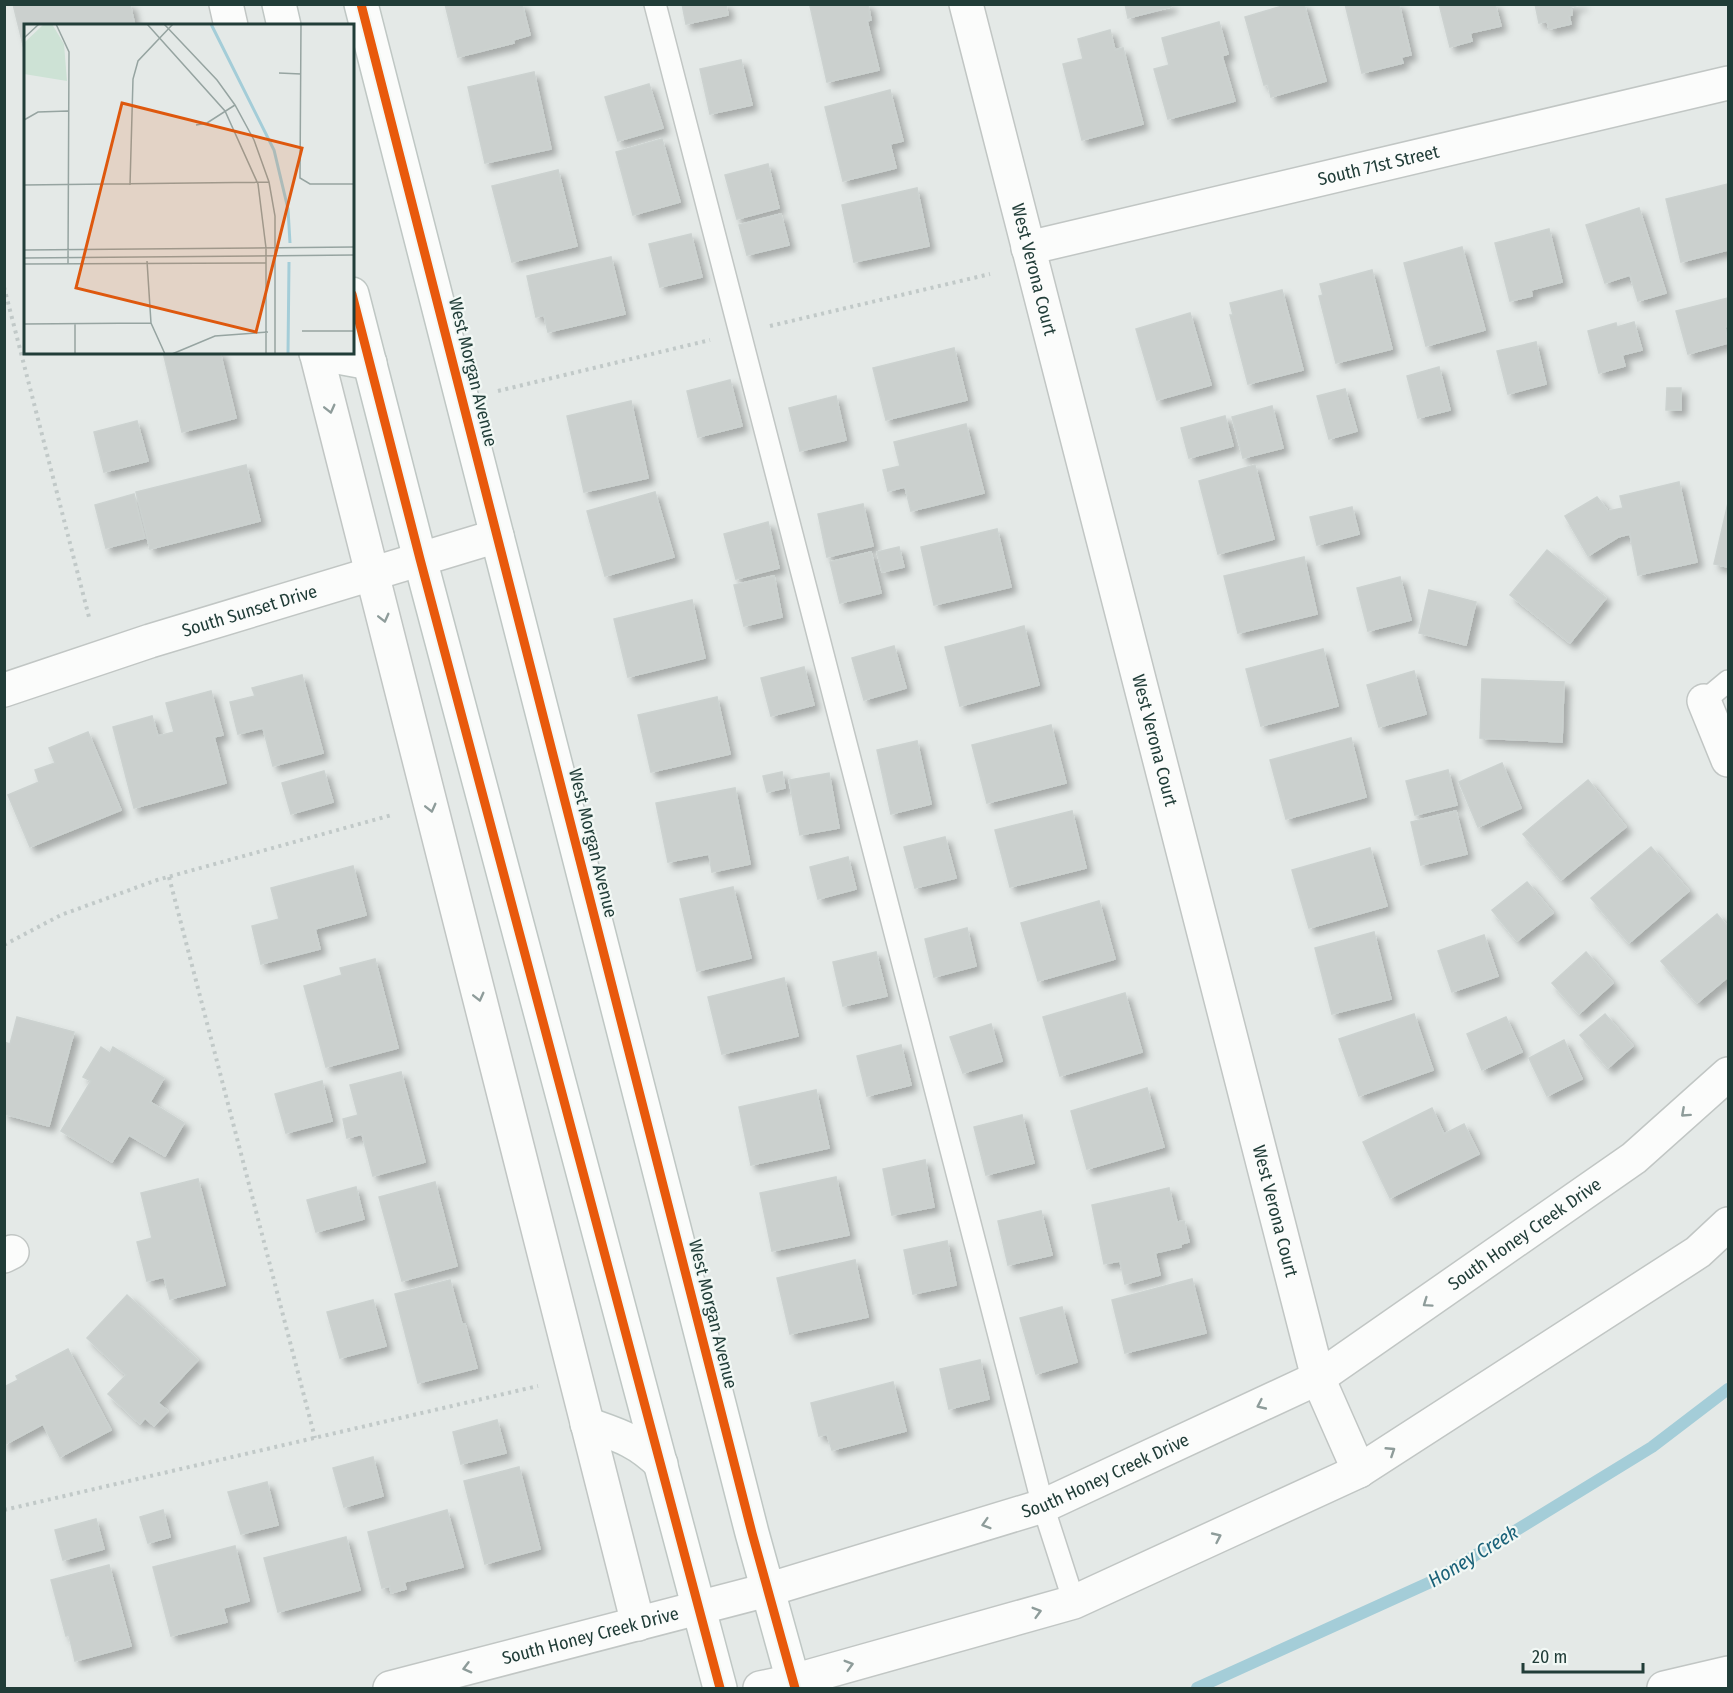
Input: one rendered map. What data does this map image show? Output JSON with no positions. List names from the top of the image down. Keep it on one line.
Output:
{"streets":{"street":["South 71st Street","West Verona Court","West Morgan Avenue","South Sunset Drive","South Honey Creek Drive"]},"crossings":[["South 71st Street","West Verona Court"],["West Verona Court","South Honey Creek Drive"],["West Morgan Avenue","South Sunset Drive"],["West Morgan Avenue","South Honey Creek Drive"]],"water":["Honey Creek"],"scale_bar":"20 m"}
